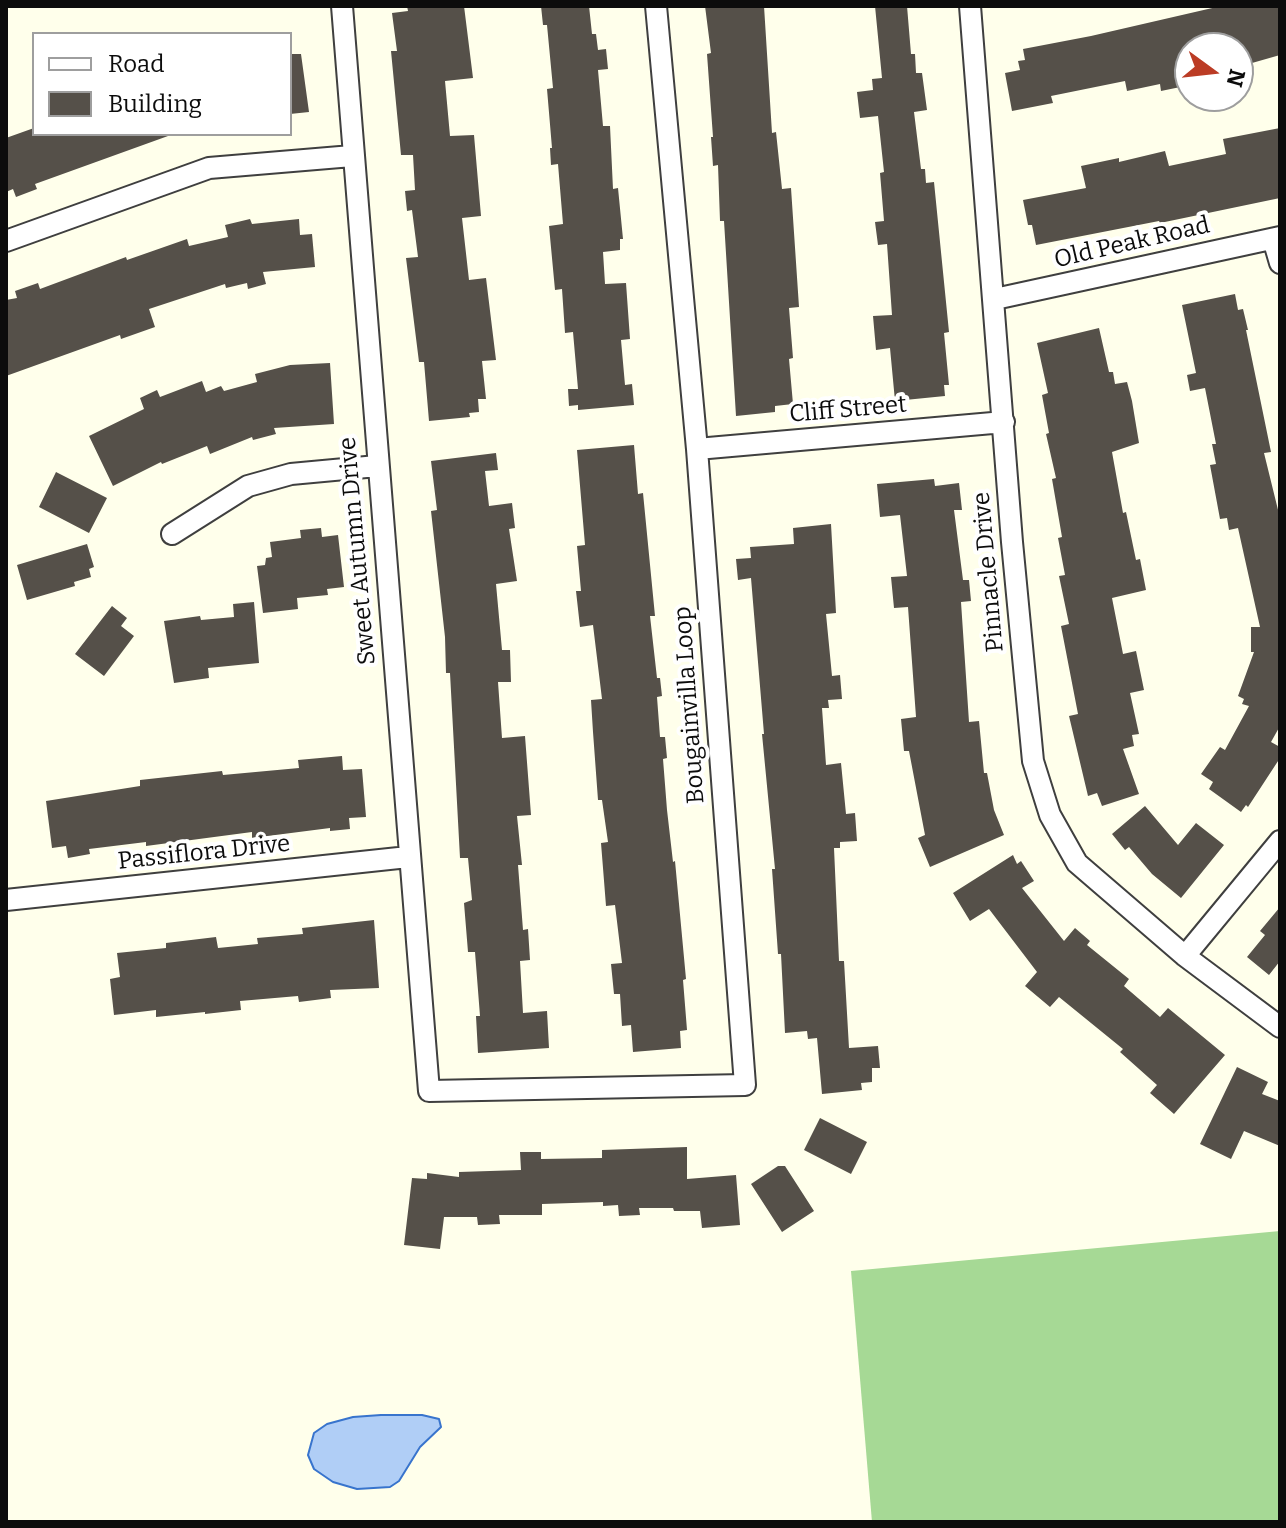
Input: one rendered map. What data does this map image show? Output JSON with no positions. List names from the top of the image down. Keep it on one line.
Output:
{"streets":{"street":["Old Peak Road","Cliff Street","Sweet Autumn Drive","Pinnacle Drive","Bougainvilla Loop","Passiflora Drive"]},"crossings":[["Old Peak Road","Pinnacle Drive"],["Cliff Street","Pinnacle Drive"],["Cliff Street","Bougainvilla Loop"],["Sweet Autumn Drive","Bougainvilla Loop"],["Sweet Autumn Drive","Passiflora Drive"]],"legend":["Road","Building"],"north":"right"}
